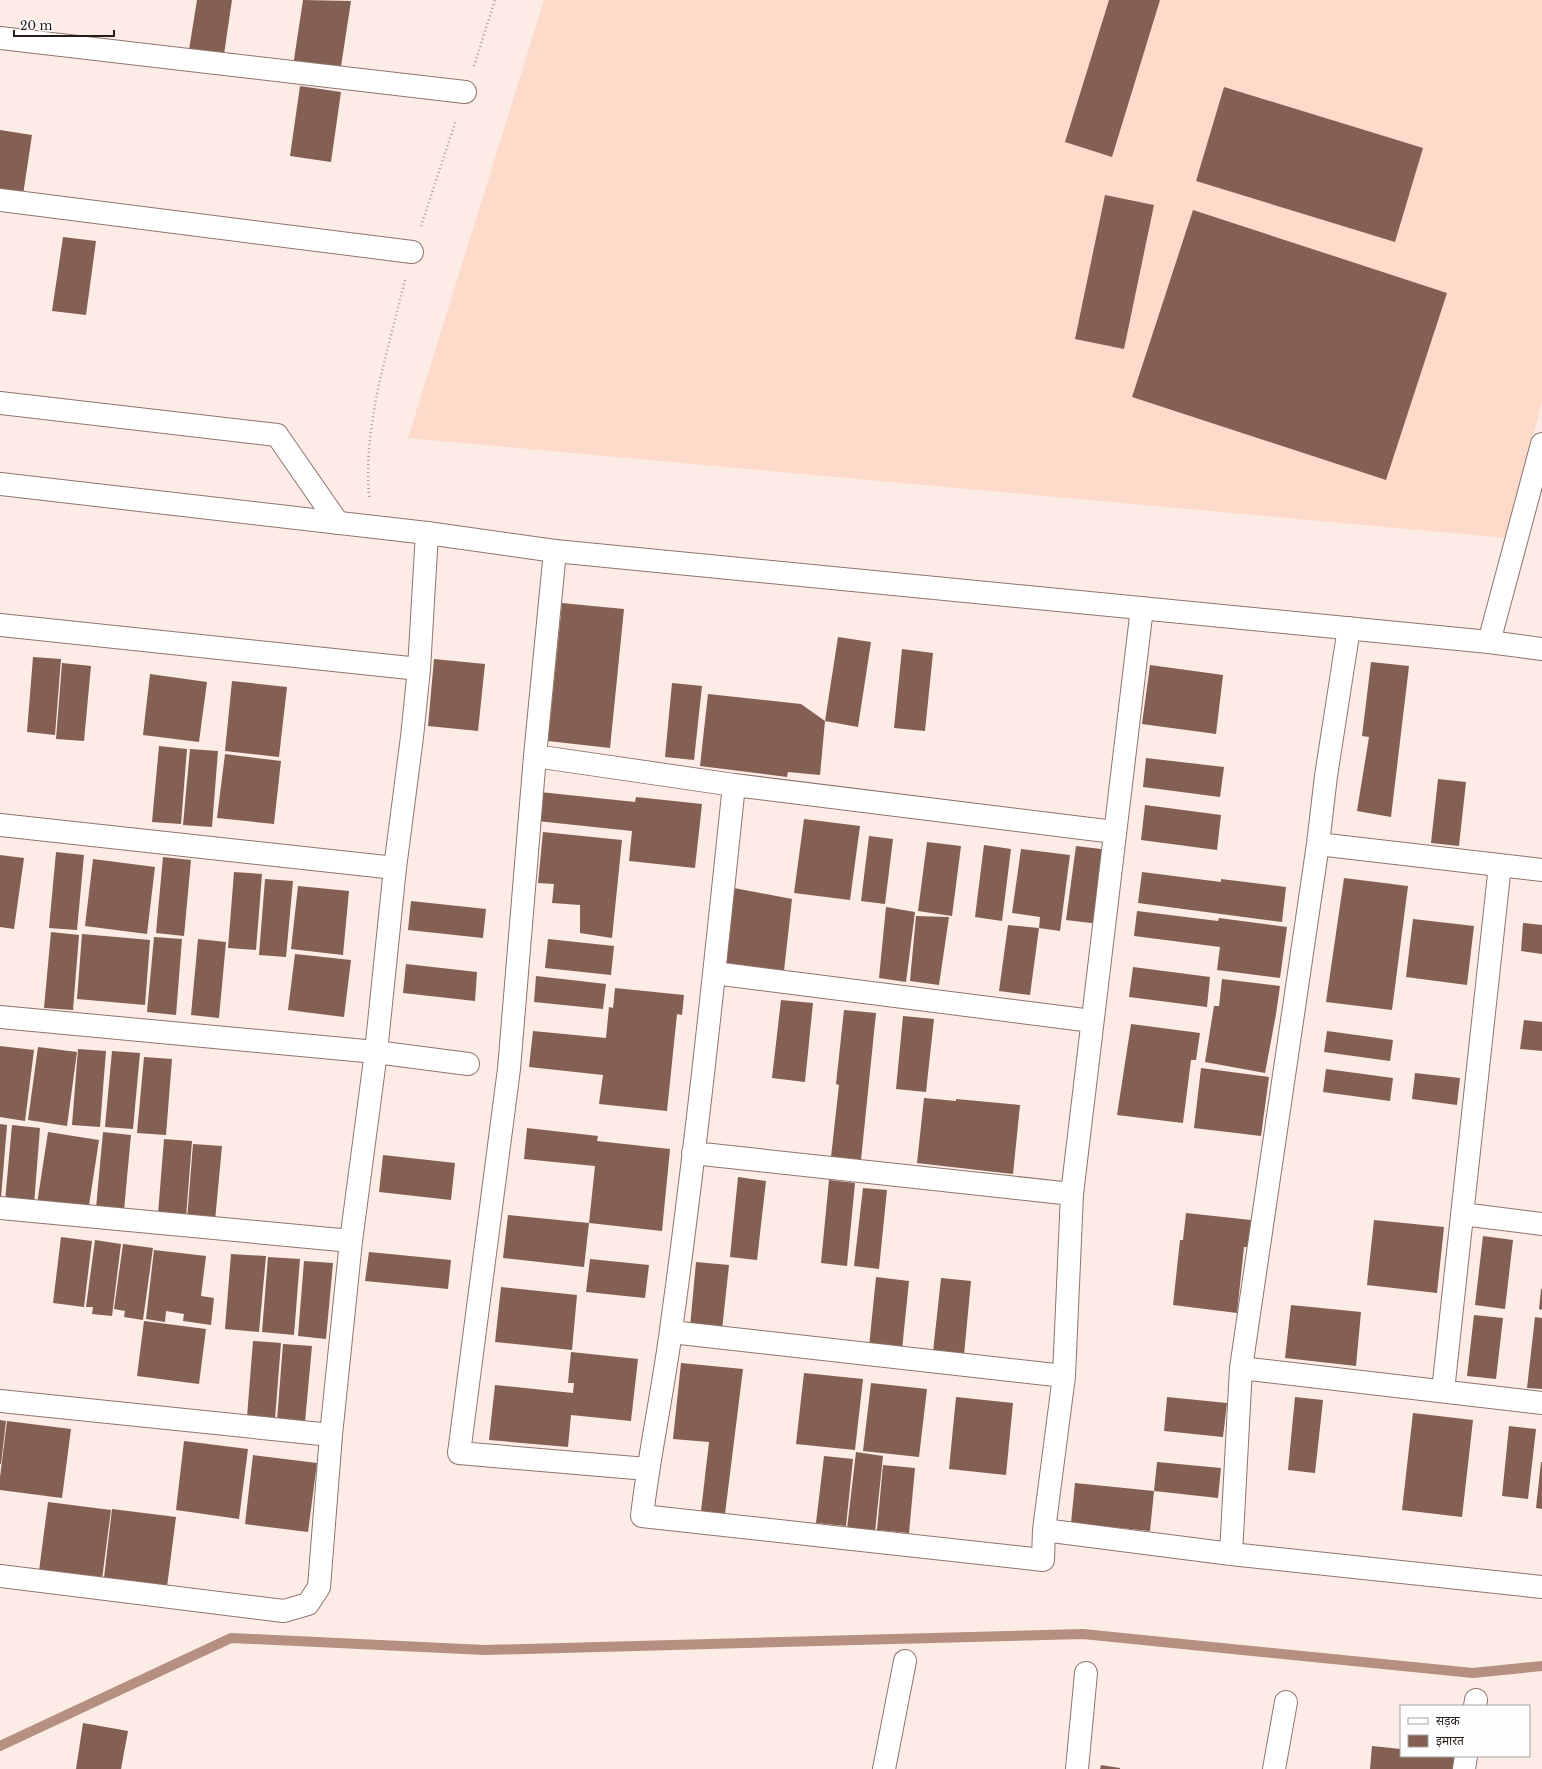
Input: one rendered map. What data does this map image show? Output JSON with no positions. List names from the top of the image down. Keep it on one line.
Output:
{"legend":["सड़क","इमारत"],"scale_bar":"20 m"}
